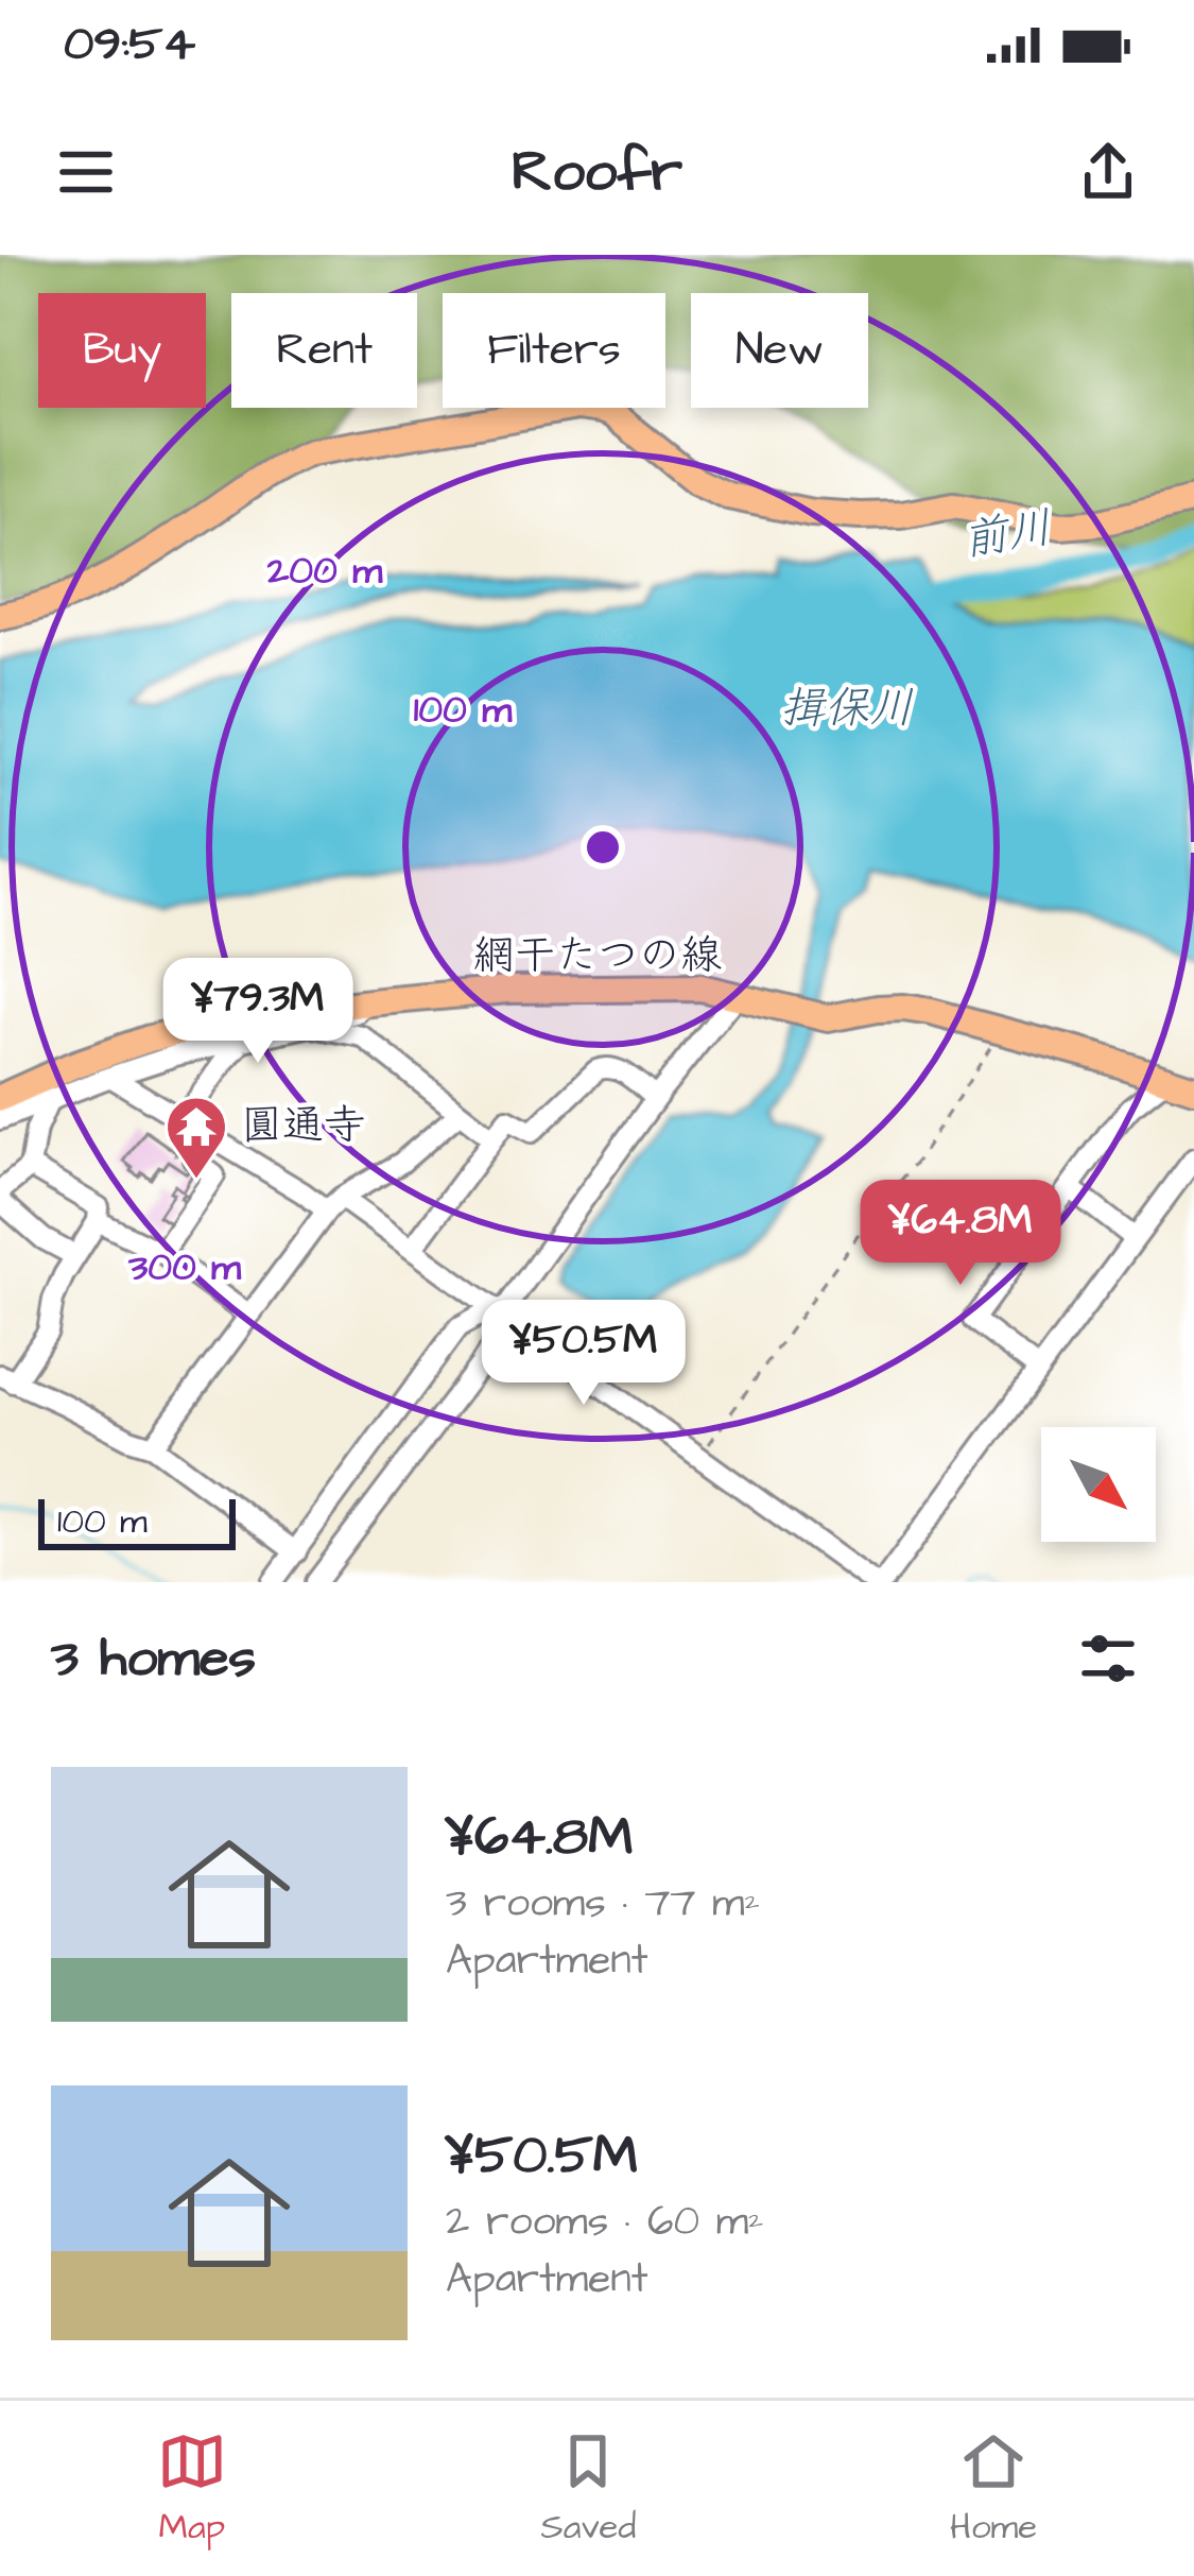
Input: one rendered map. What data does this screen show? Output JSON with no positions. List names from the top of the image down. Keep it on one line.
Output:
{"streets":{"main road":["網干たつの線"]},"water":["前川","揖保川"],"places":{"temple":["圓通寺"]},"scale_bar":"100 m","north":"bottom right","page":{"status":"09:54","header":"Roofr","chip":["Buy","Rent","Filters","New"],"price":["¥79.3M","¥64.8M","¥50.5M"],"scale":"100 m","heading":"3 homes","list":[{"name":"¥64.8M","note":"3 rooms · 77 m² · Apartment"},{"name":"¥50.5M","note":"2 rooms · 60 m² · Apartment"}],"tabs":["Map","Saved","Home"]},"rings":["200 m","100 m","300 m"]}
